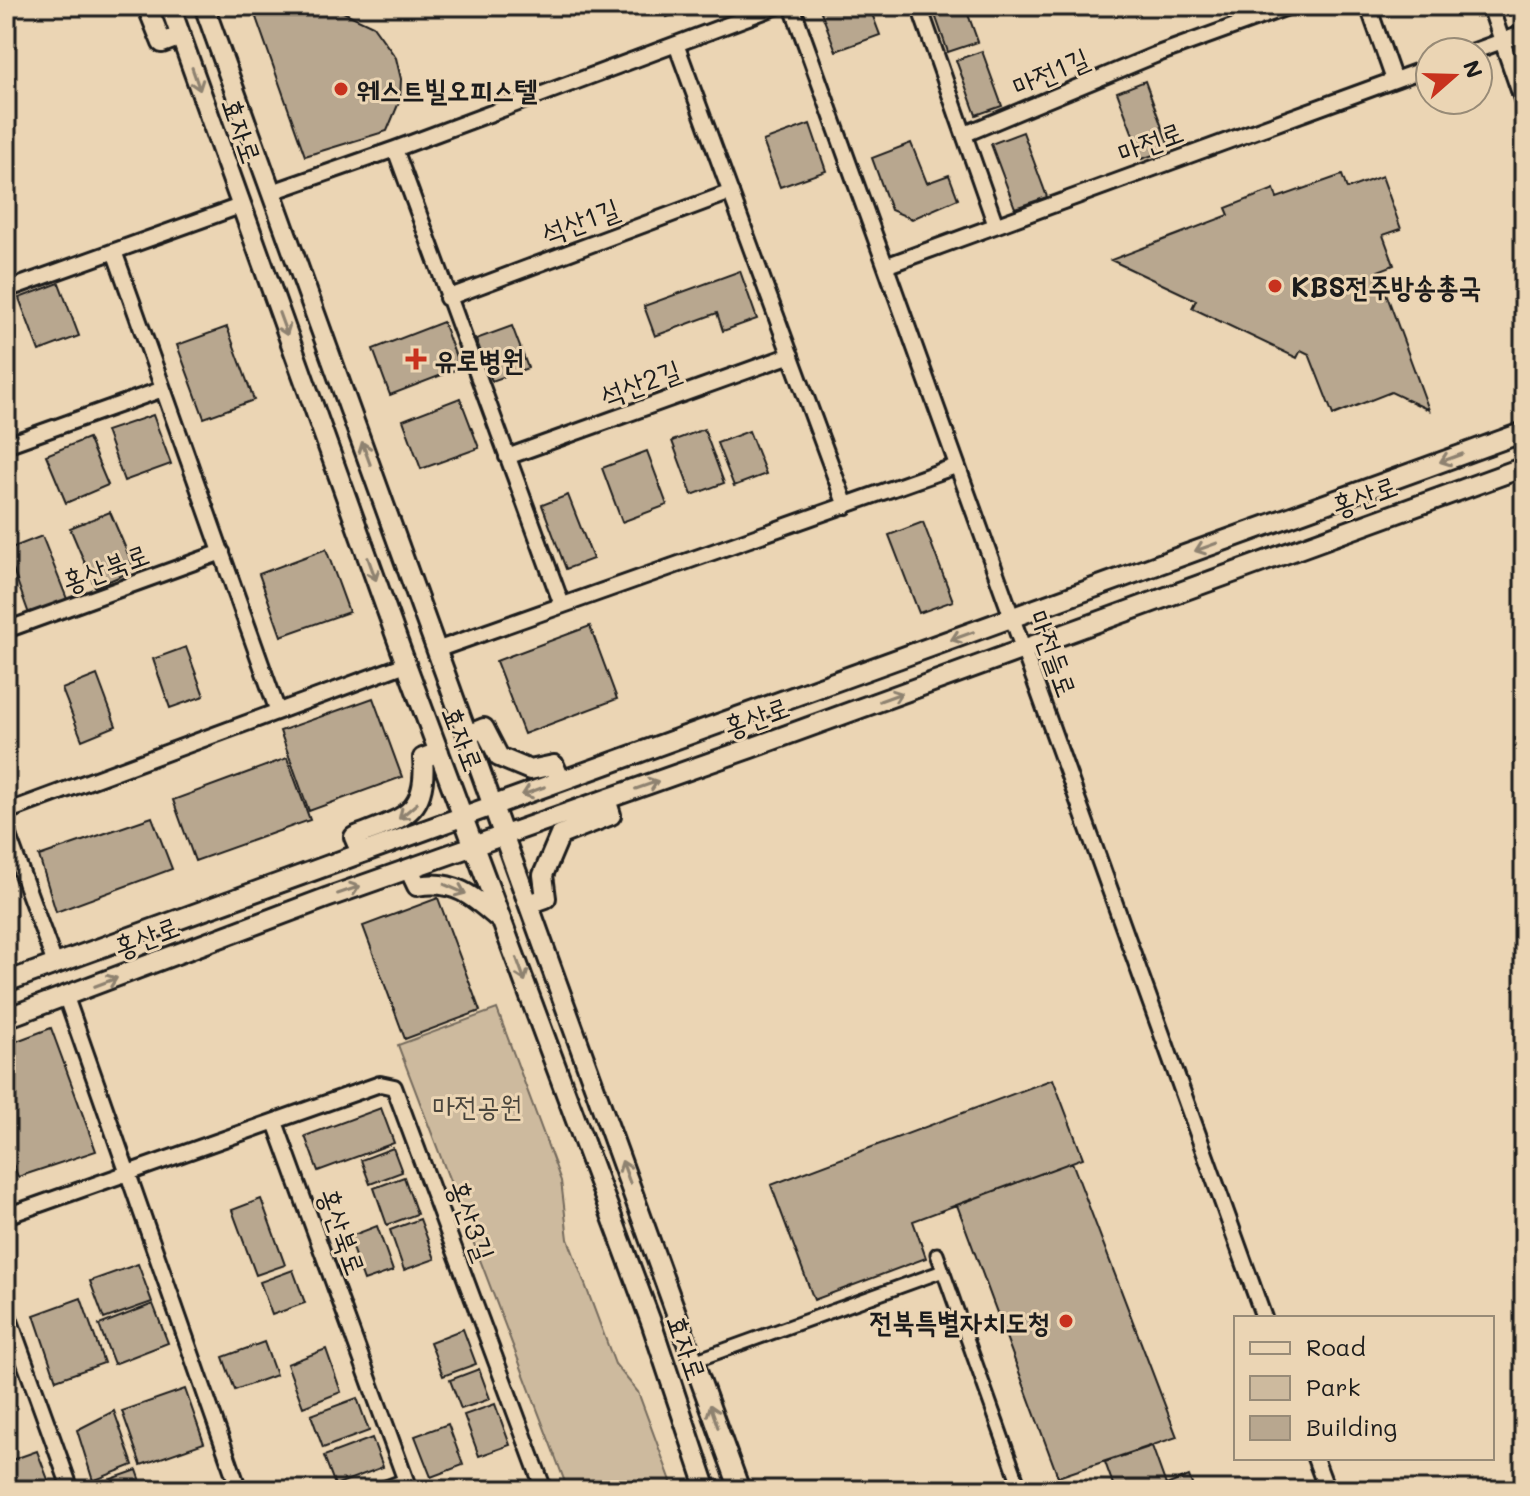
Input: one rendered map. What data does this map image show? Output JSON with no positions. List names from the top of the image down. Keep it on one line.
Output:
{"streets":{"street":["마전1길","효자로","마전로","석산1길","석산2길","홍산로","홍산북로","마전들로","홍산3길"]},"crossings":[["효자로","홍산로"],["마전로","마전들로"],["홍산로","마전들로"],["홍산북로","홍산3길"]],"parks":["마전공원"],"places":{"other":["웨스트빌오피스텔","KBS전주방송총국","전북특별자치도청"],"health":["유로병원"]},"legend":["Road","Park","Building"],"north":"right"}
